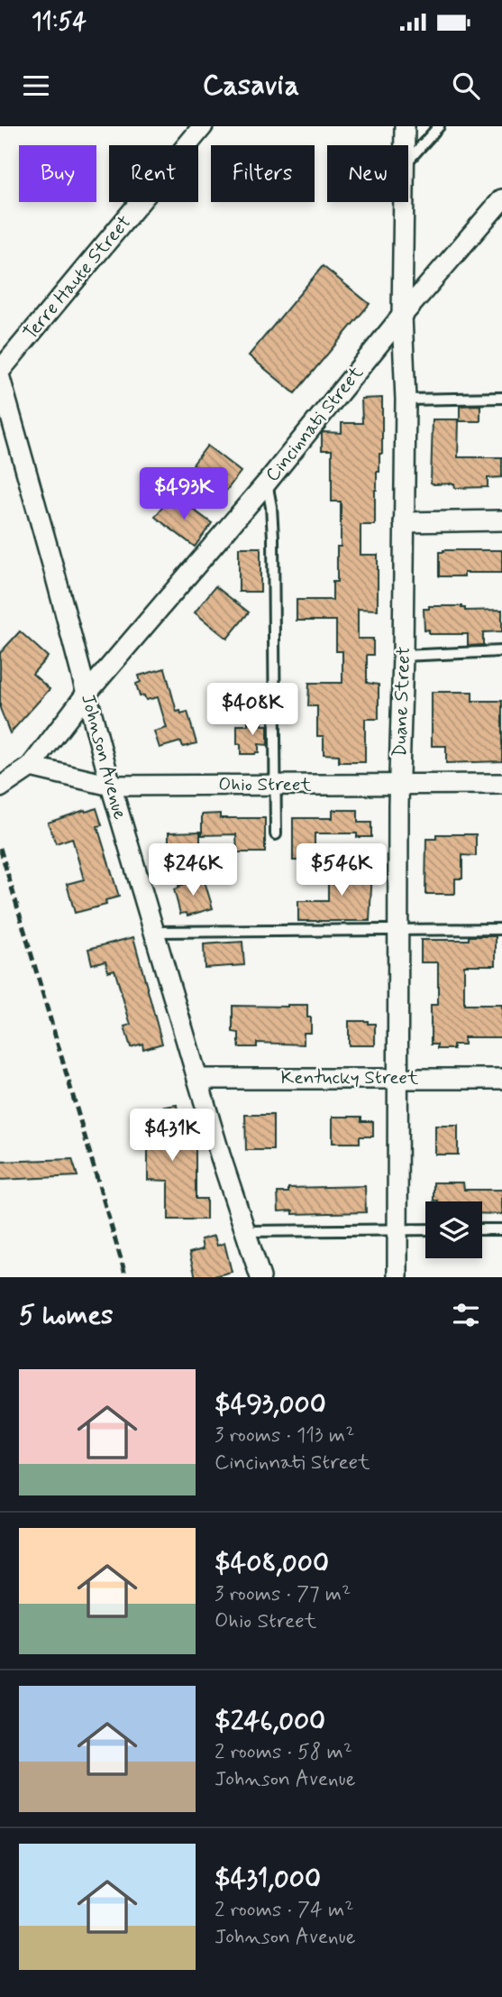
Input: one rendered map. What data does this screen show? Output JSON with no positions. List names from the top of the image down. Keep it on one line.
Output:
{"streets":{"street":["Terre Haute Street","Cincinnati Street","Duane Street","Johnson Avenue","Ohio Street","Kentucky Street"]},"crossings":[["Cincinnati Street","Duane Street"],["Cincinnati Street","Johnson Avenue"],["Cincinnati Street","Ohio Street"],["Duane Street","Ohio Street"],["Duane Street","Kentucky Street"],["Johnson Avenue","Ohio Street"],["Johnson Avenue","Kentucky Street"]],"page":{"status":"11:54","header":"Casavia","chip":["Buy","Rent","Filters","New"],"price":["$493K","$408K","$246K","$546K","$431K"],"heading":"5 homes","list":[{"name":"$493,000","note":"3 rooms · 113 m² · Cincinnati Street"},{"name":"$408,000","note":"3 rooms · 77 m² · Ohio Street"},{"name":"$246,000","note":"2 rooms · 58 m² · Johnson Avenue"},{"name":"$431,000","note":"2 rooms · 74 m² · Johnson Avenue"}]}}
